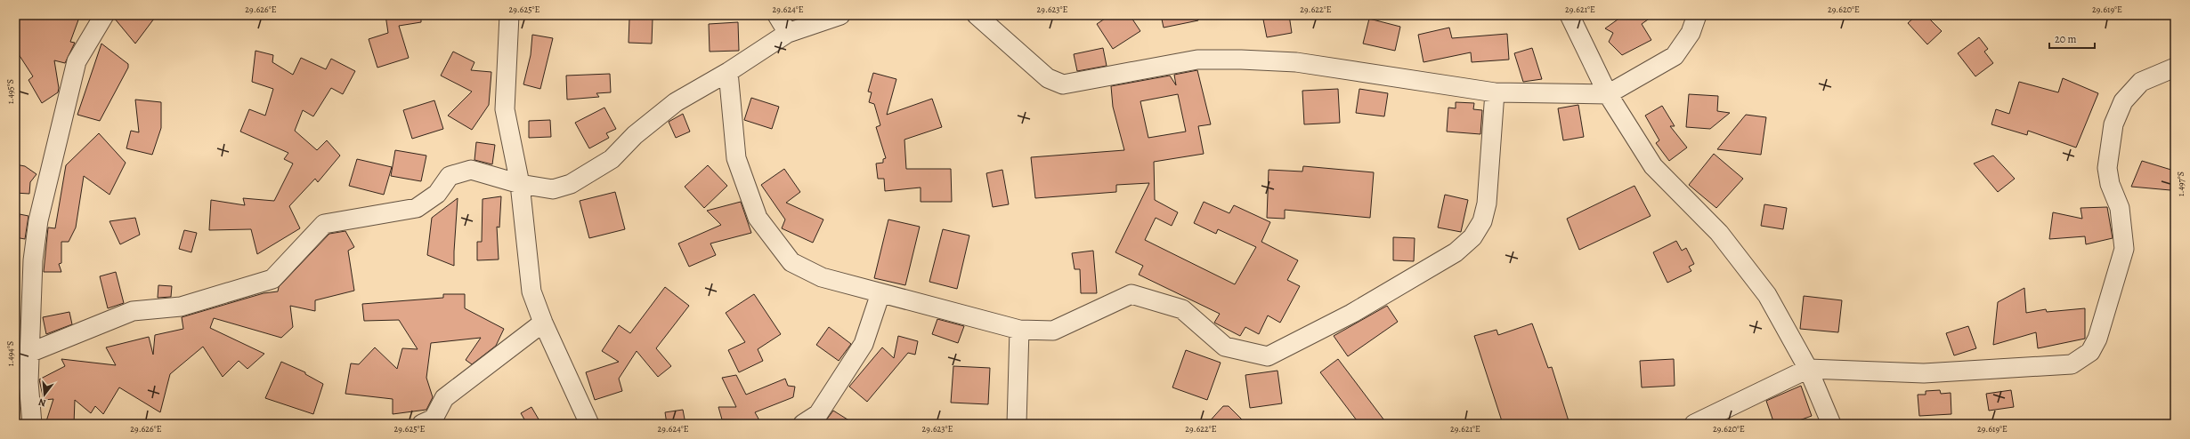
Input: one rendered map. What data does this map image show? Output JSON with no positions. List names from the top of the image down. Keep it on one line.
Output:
{"scale_bar":"20 m","north":"bottom","coordinates":["29.626°E","29.625°E","29.624°E","29.623°E","29.622°E","29.621°E","29.620°E","29.619°E","1.495°S","1.497°S","1.494°S"]}
